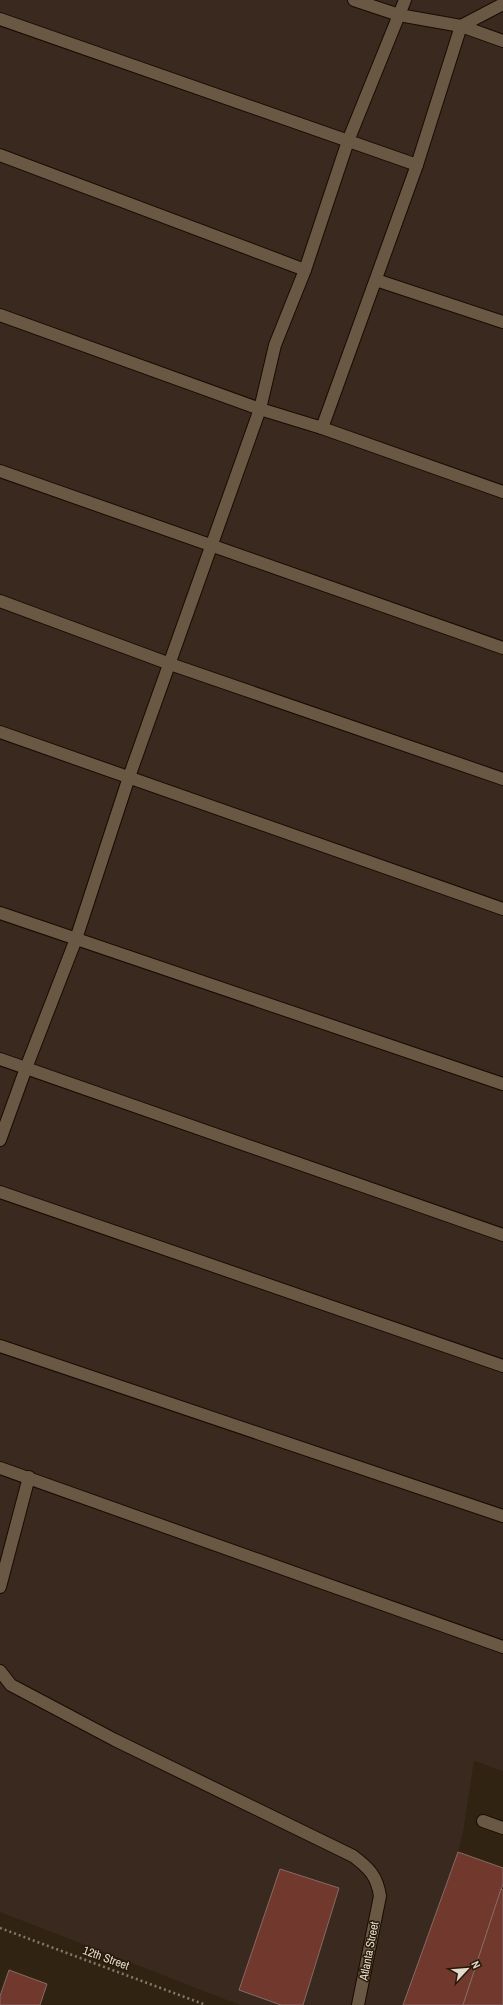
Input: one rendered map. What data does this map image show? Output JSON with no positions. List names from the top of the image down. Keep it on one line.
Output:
{"streets":{"street":["Atlanta Street"],"path":["12th Street"]},"north":"top right"}
